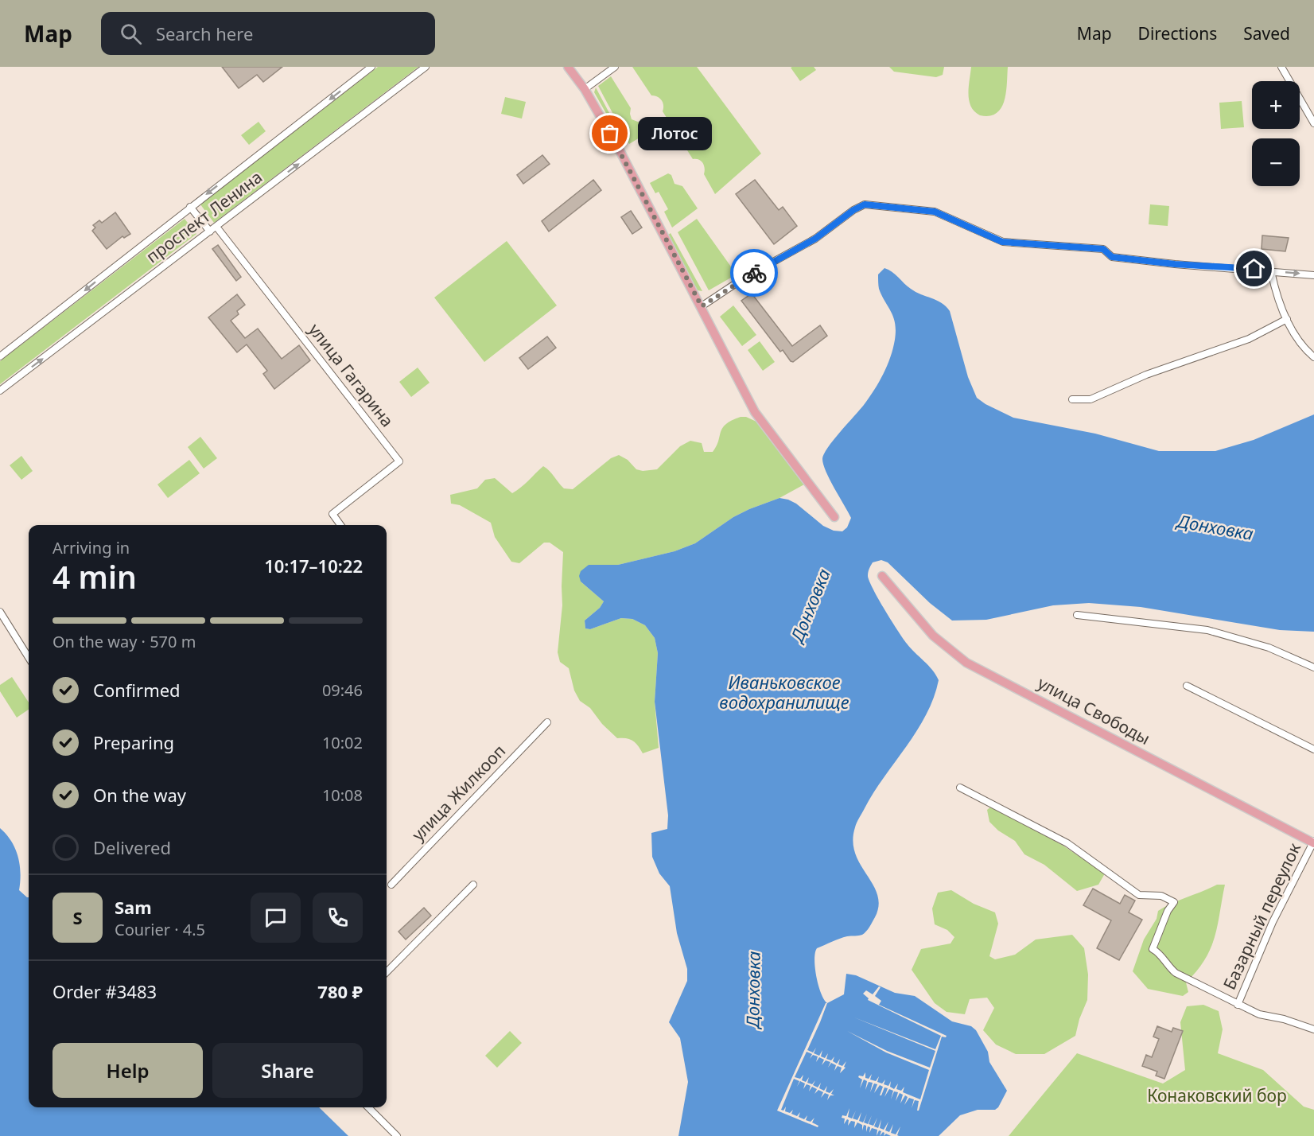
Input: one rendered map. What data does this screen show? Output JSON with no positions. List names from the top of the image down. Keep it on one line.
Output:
{"streets":{"main road":["улица Свободы"],"street":["проспект Ленина","улица Гагарина","улица Жилкооп","Базарный переулок"]},"crossings":[["проспект Ленина","улица Гагарина"],["улица Свободы","Базарный переулок"]],"water":["Донховка","Иваньковское водохранилище"],"parks":["Конаковский бор"],"places":["Лотос"],"page":{"header":"Map","search":"Search here","nav":["Map","Directions","Saved"],"map_buttons":["+","−"],"bubble":"Лотос","heading":["4 min","Arriving in","10:17–10:22"],"panel":["Sam","Courier · 4.5","Order #3483","780 ₽"],"bar":"On the way · 570 m","list":[["Confirmed","09:46"],["Preparing","10:02"],["On the way","10:08"],"Delivered"],"round":"S","buttons":["Help","Share"]}}
